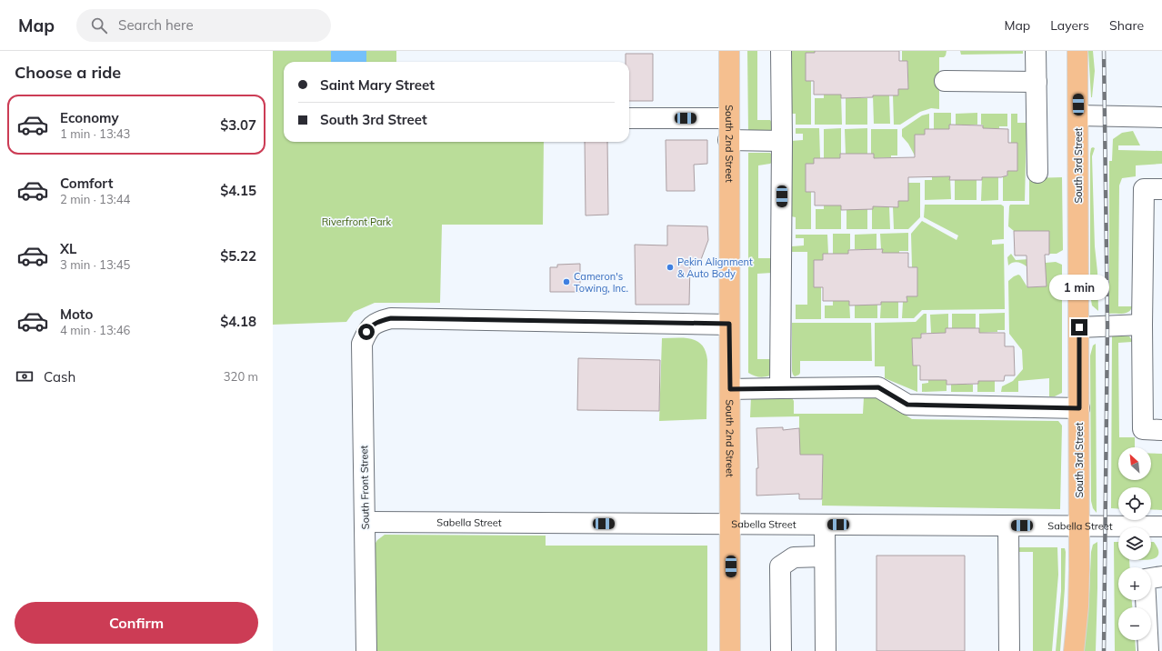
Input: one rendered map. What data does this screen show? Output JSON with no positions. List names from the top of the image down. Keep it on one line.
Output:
{"streets":{"main road":["South 2nd Street","South 3rd Street"],"street":["South Front Street","Sabella Street"]},"crossings":[["South 2nd Street","South Front Street"],["South 2nd Street","Sabella Street"],["South 3rd Street","Sabella Street"],["South Front Street","Sabella Street"]],"parks":["Riverfront Park"],"places":["Pekin Alignment & Auto Body","Cameron's Towing, Inc."],"north":"top left","page":{"header":"Map","search":"Search here","nav":["Map","Layers","Share"],"heading":"Choose a ride","banner":["Saint Mary Street","South 3rd Street"],"list":[{"name":"Economy","note":"1 min · 13:43","value":"$3.07"},{"name":"Comfort","note":"2 min · 13:44","value":"$4.15"},{"name":"XL","note":"3 min · 13:45","value":"$5.22"},{"name":"Moto","note":"4 min · 13:46","value":"$4.18"}],"bubble":"1 min","pay":["Cash","320 m"],"map_buttons":["+","−"],"buttons":"Confirm"}}
